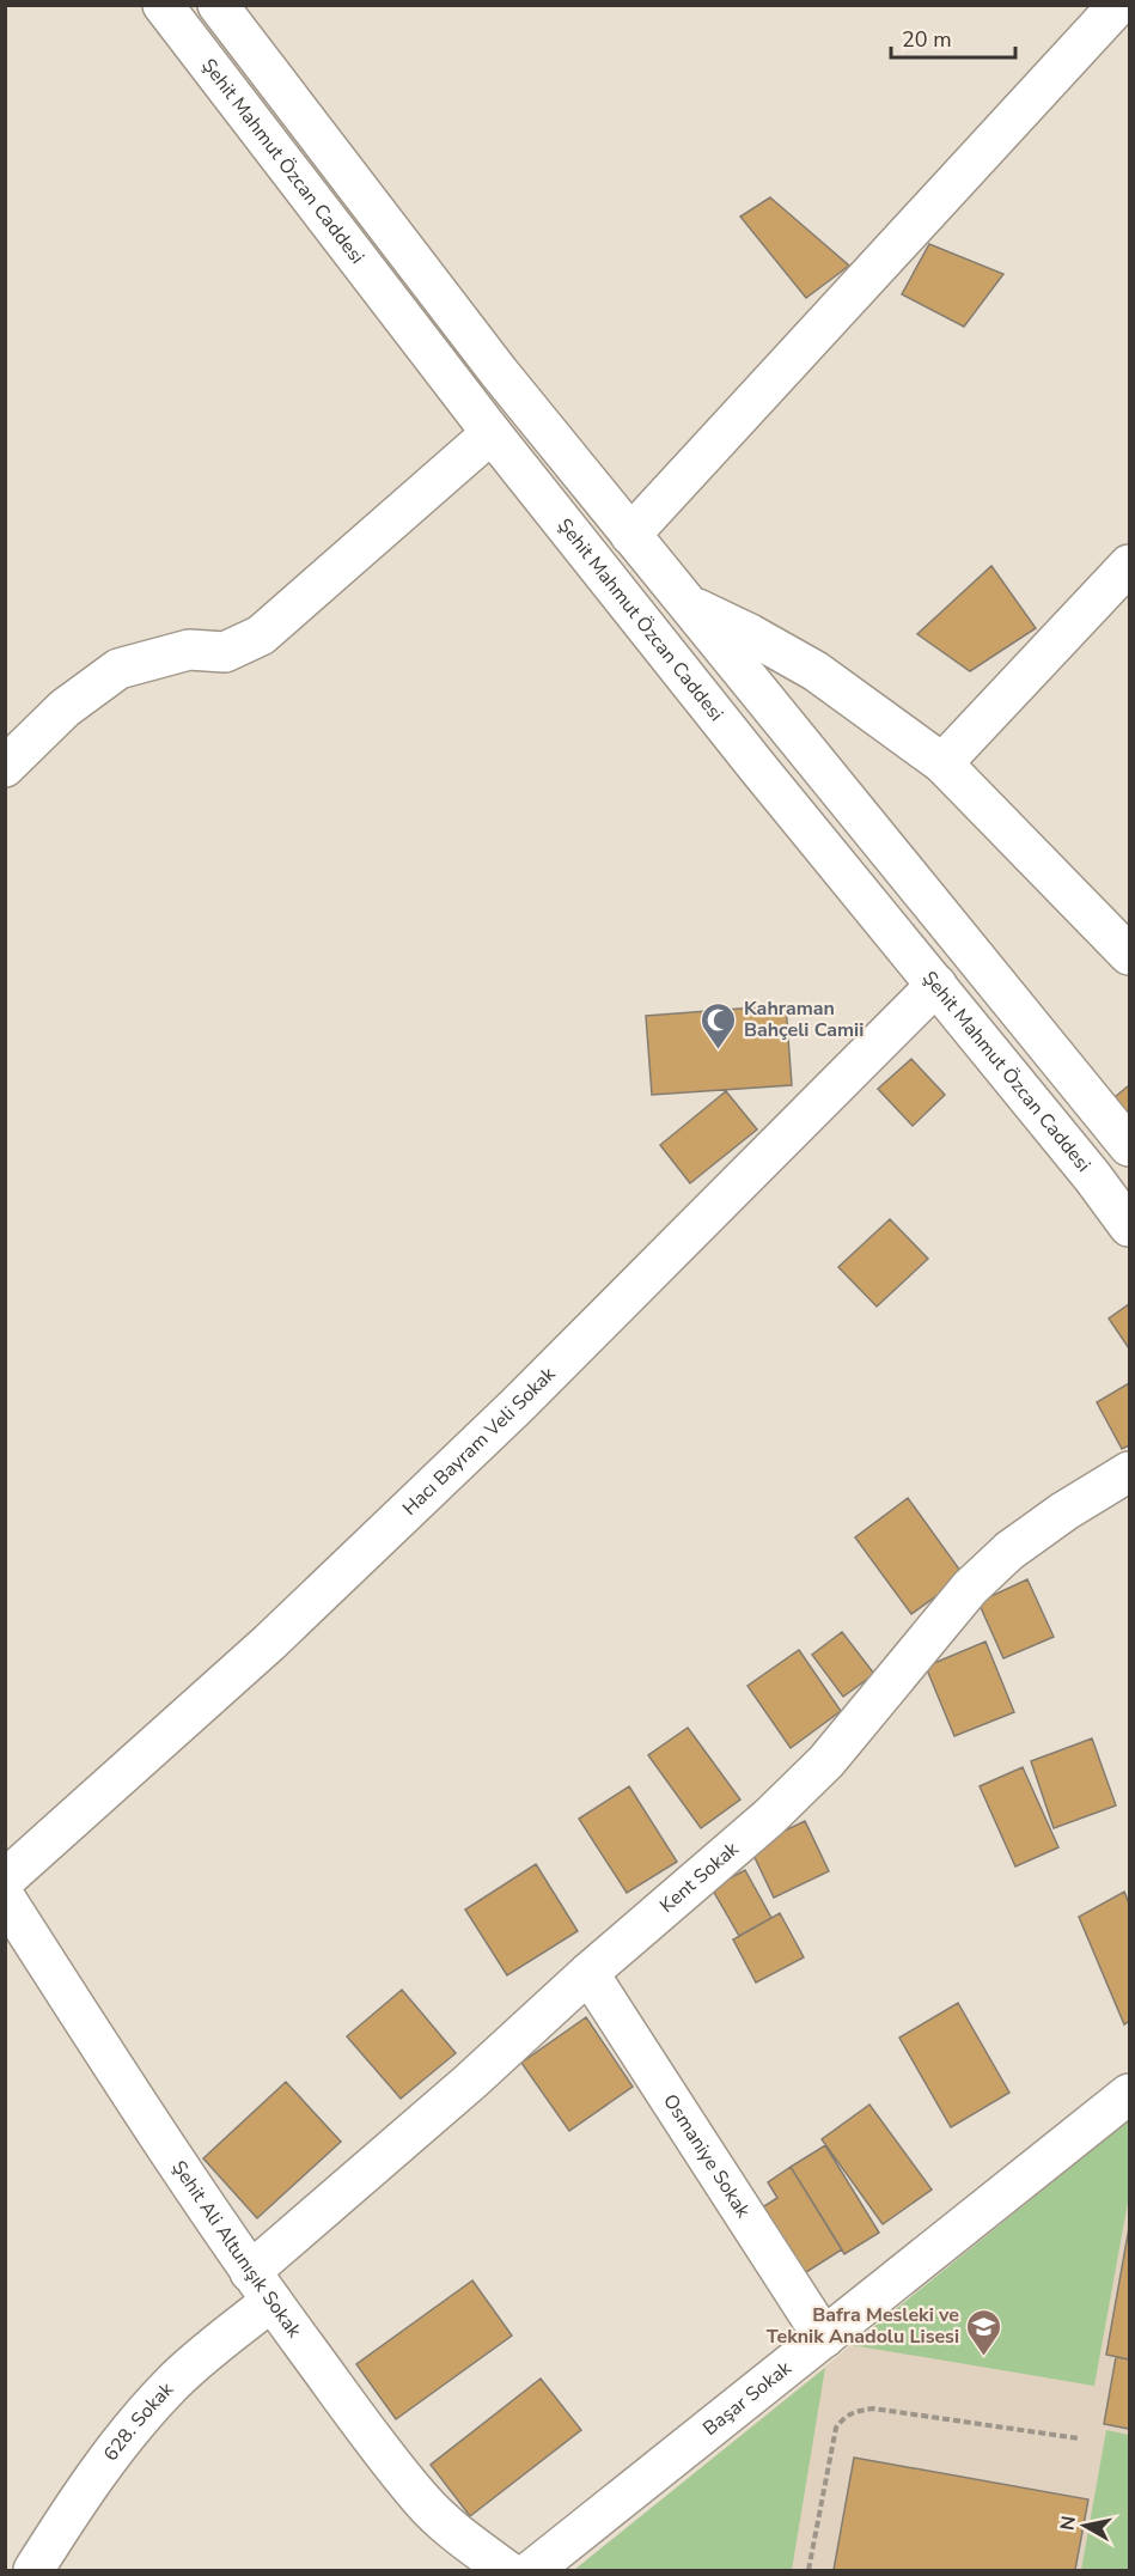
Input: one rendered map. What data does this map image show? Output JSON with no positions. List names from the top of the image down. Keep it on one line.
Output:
{"streets":{"street":["Şehit Mahmut Özcan Caddesi","Hacı Bayram Veli Sokak","Kent Sokak","Osmaniye Sokak","Şehit Ali Altunışık Sokak","Başar Sokak","628. Sokak"]},"crossings":[["Şehit Mahmut Özcan Caddesi","Hacı Bayram Veli Sokak"],["Kent Sokak","Osmaniye Sokak"],["Kent Sokak","Şehit Ali Altunışık Sokak"],["Kent Sokak","628. Sokak"],["Osmaniye Sokak","Başar Sokak"],["Şehit Ali Altunışık Sokak","628. Sokak"]],"places":{"mosque":["Kahraman Bahçeli Camii"],"school or university":["Bafra Mesleki ve Teknik Anadolu Lisesi"]},"scale_bar":"20 m","north":"left"}
